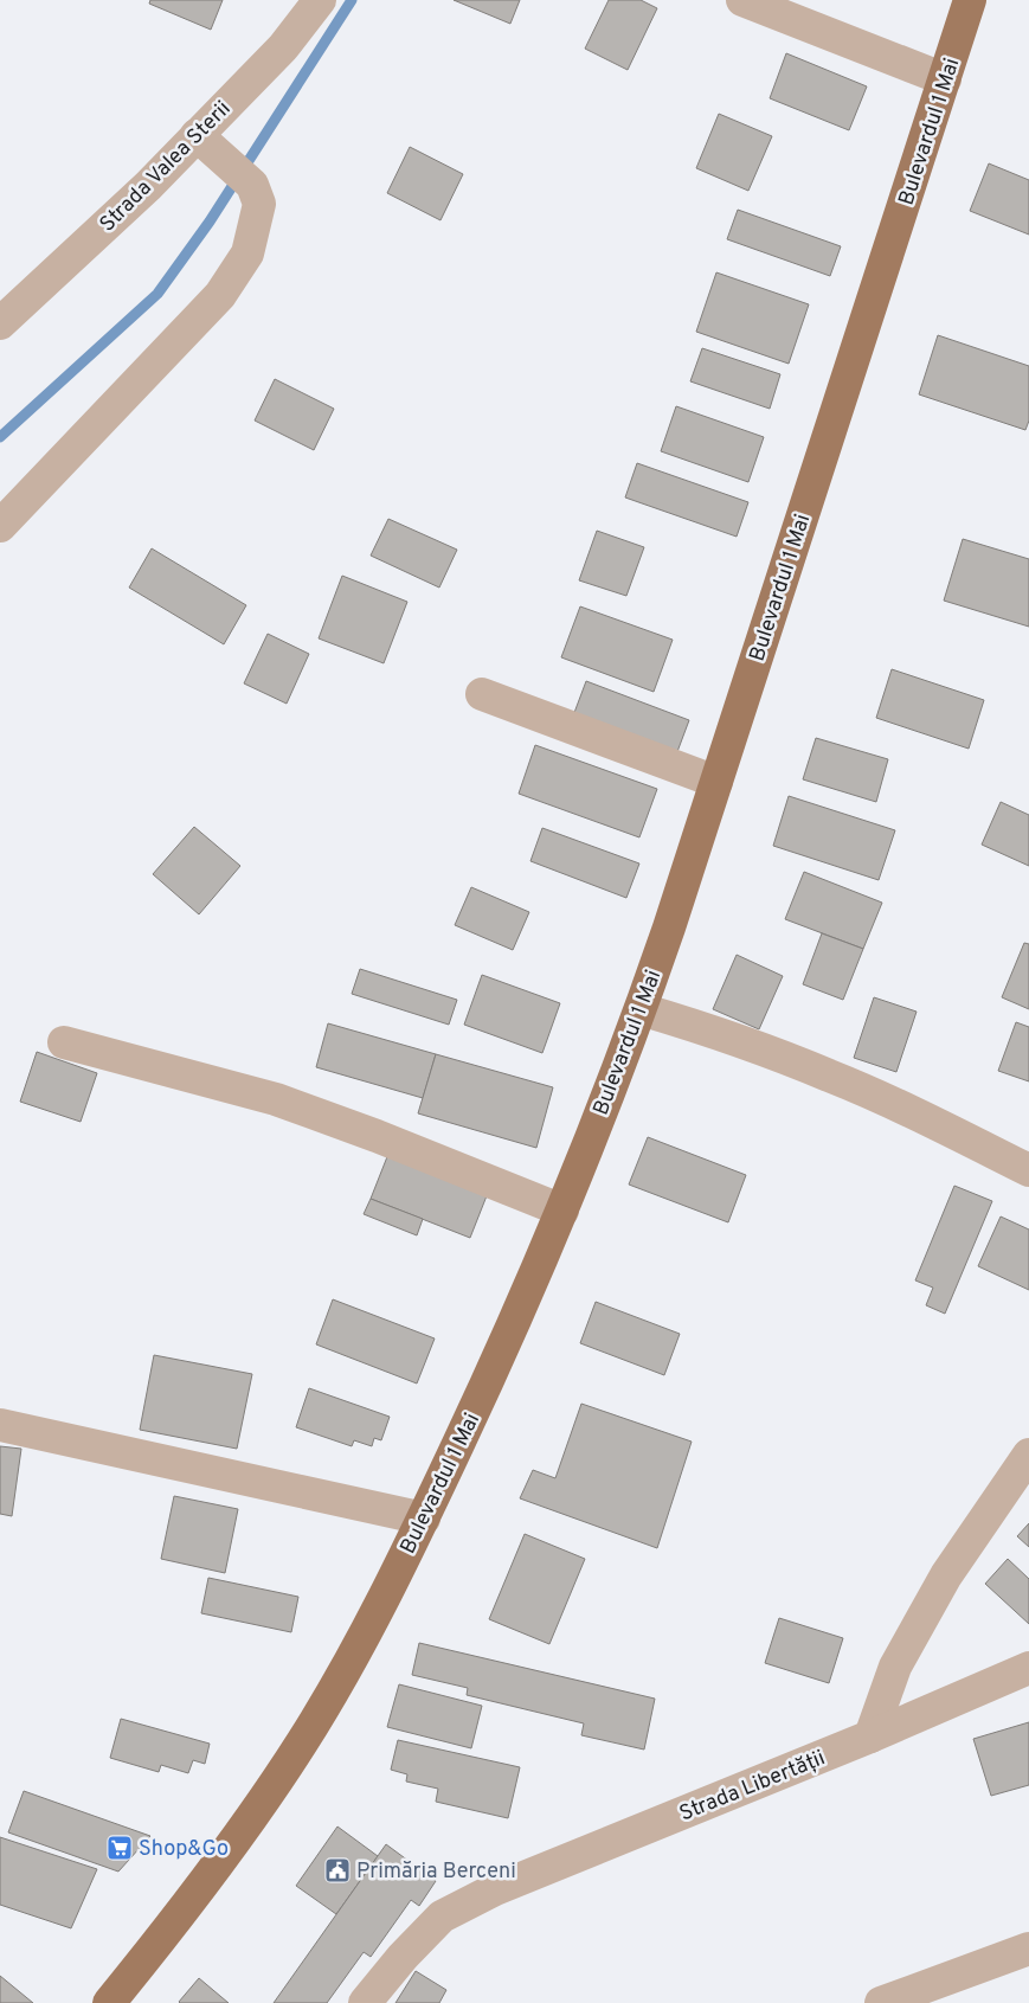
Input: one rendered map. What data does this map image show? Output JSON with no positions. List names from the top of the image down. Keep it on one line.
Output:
{"streets":{"main road":["Bulevardul 1 Mai"],"street":["Strada Valea Sterii","Strada Libertății"]},"places":{"supermarket":["Shop&Go"],"public building":["Primăria Berceni"]}}
